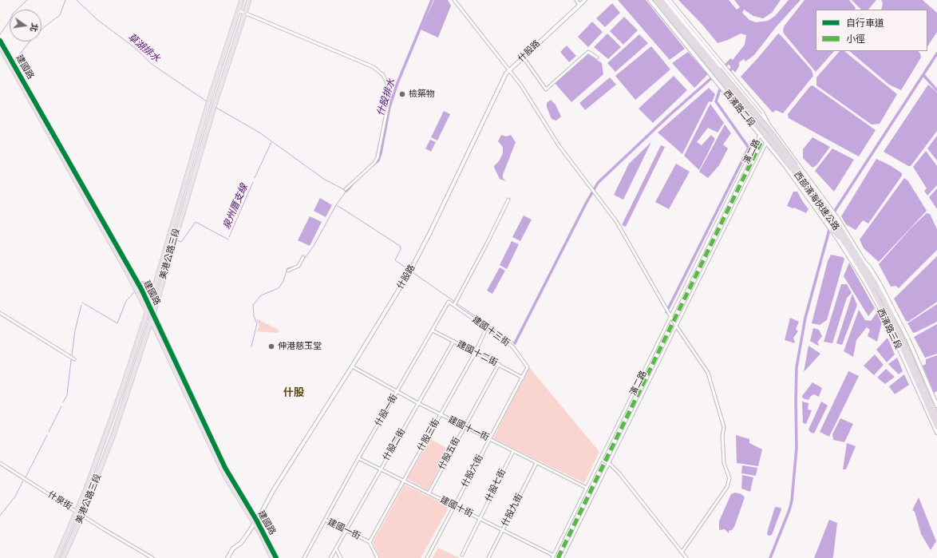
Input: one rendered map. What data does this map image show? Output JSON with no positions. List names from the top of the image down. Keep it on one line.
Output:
{"streets":{"highway":["西部濱海快速公路"],"main road":["建國路","美港公路三段"],"street":["什股路","西濱路二段","濱二路","西濱路三段","建國十三街","建國十二街","什股一街","建國十一街","什股三街","什股二街","什股五街","什股六街","什股七街","什泉街","建國十街","什股九街","建國一街"]},"crossings":[["什股路","建國路"],["什股路","建國十一街"],["建國路","美港公路三段"],["西濱路二段","濱二路"],["西濱路二段","西部濱海快速公路"],["濱二路","建國十一街"],["濱二路","建國十街"],["西部濱海快速公路","西濱路三段"],["美港公路三段","什泉街"],["建國十三街","什股一街"],["建國十三街","什股三街"],["建國十三街","什股六街"],["建國十二街","什股一街"],["建國十二街","什股三街"],["建國十二街","什股二街"],["建國十二街","什股五街"],["建國十二街","什股六街"],["什股一街","建國十一街"],["什股一街","建國十街"],["什股一街","建國一街"],["建國十一街","什股三街"],["建國十一街","什股二街"],["建國十一街","什股五街"],["建國十一街","什股六街"],["建國十一街","什股七街"],["建國十一街","什股九街"],["什股三街","建國十街"],["什股三街","建國一街"],["什股二街","建國十街"],["什股二街","建國一街"],["什股五街","建國十街"],["什股六街","建國十街"],["什股七街","建國十街"],["建國十街","什股九街"]],"districts":["什股"],"water":["草湖排水","什股排水","泉州厝支線"],"places":["檢築物","伸港慈玉堂"],"legend":["自行車道","小徑"],"north":"right"}
